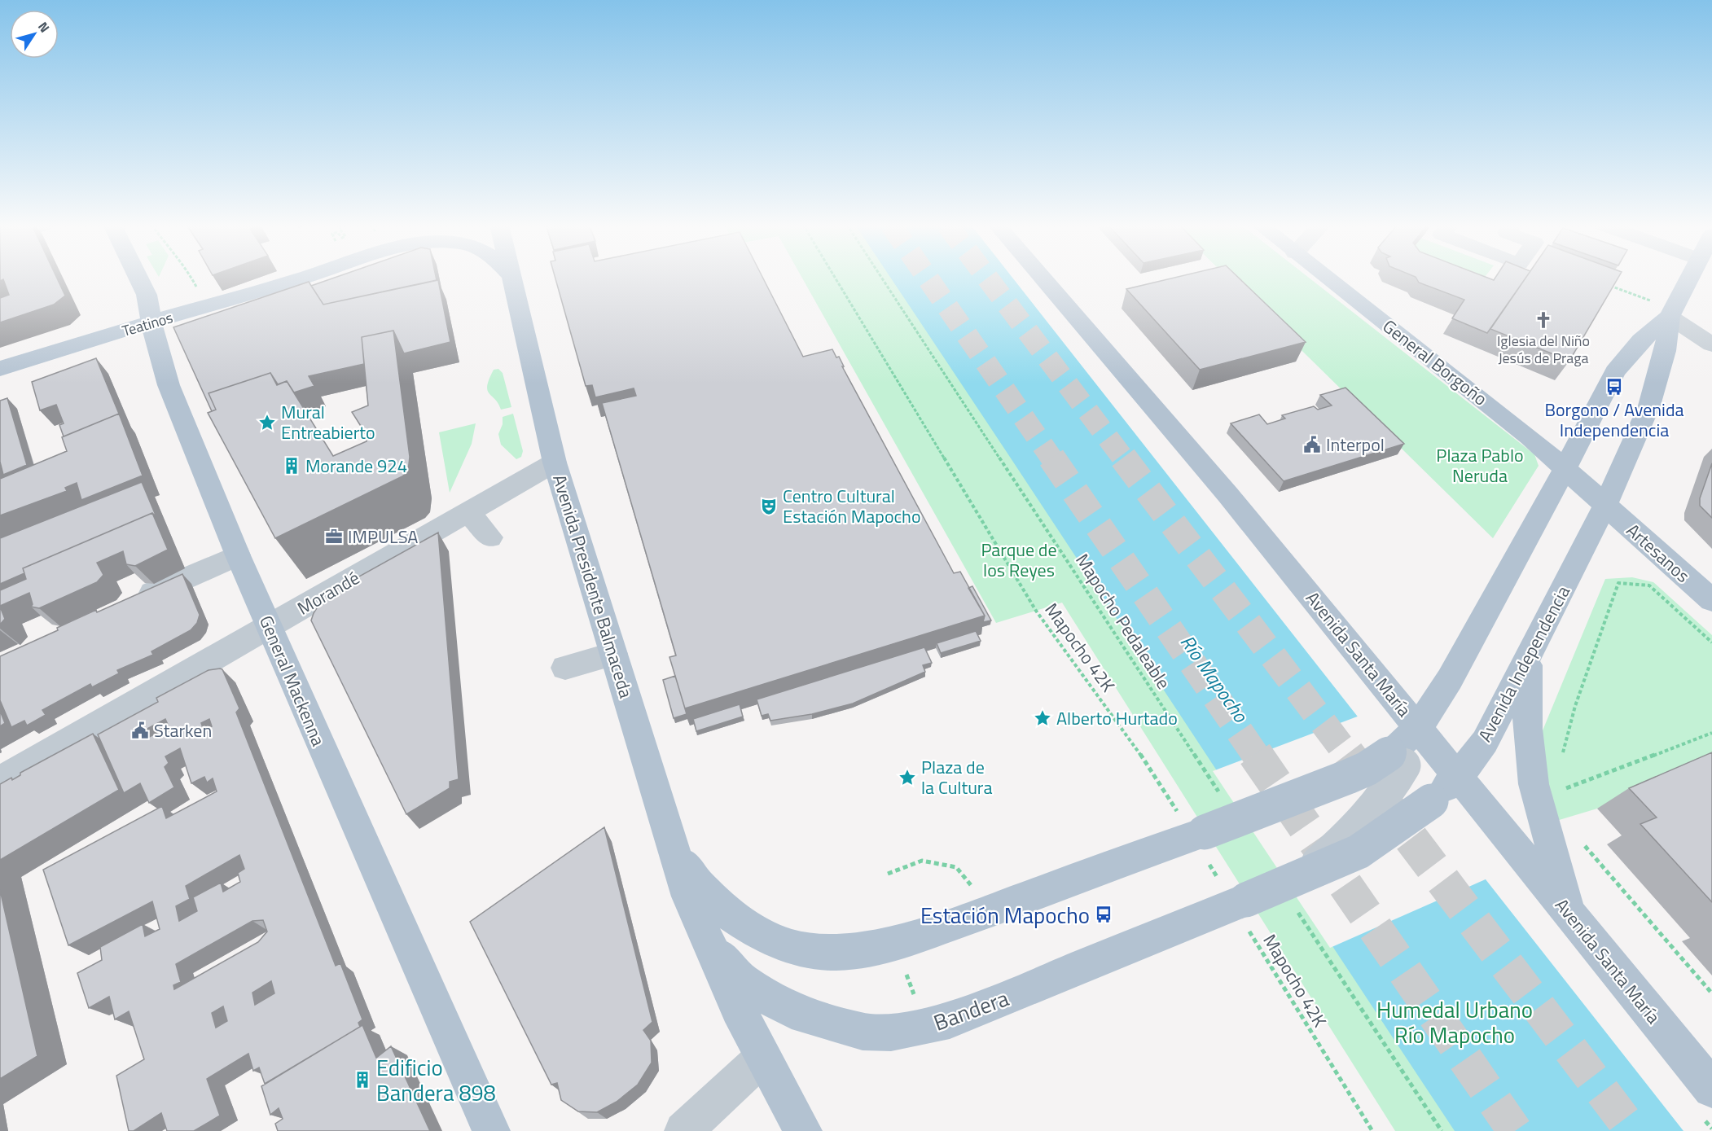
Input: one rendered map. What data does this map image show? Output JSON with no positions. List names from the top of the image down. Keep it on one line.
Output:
{"streets":{"main road":["Teatinos","General Borgoño","Artesanos","Avenida Presidente Balmaceda","Avenida Santa María","Avenida Independencia","General Mackenna","Bandera"],"street":["Morandé"],"path":["Mapocho Pedaleable","Mapocho 42K"]},"crossings":[["Teatinos","General Mackenna"],["General Borgoño","Artesanos"],["General Borgoño","Avenida Independencia"],["Artesanos","Avenida Independencia"],["Avenida Presidente Balmaceda","Morandé"],["Avenida Presidente Balmaceda","Bandera"],["Morandé","General Mackenna"],["Mapocho 42K","Avenida Independencia"],["Mapocho 42K","Bandera"],["Avenida Santa María","Avenida Independencia"],["Avenida Independencia","Bandera"]],"water":["Río Mapocho"],"parks":["Plaza Pablo Neruda","Parque de los Reyes","Humedal Urbano Río Mapocho"],"places":{"church":["Iglesia del Niño Jesús de Praga"],"bus stop":["Borgono / Avenida Independencia","Estación Mapocho"],"place":["Mural Entreabierto","Alberto Hurtado","Plaza de la Cultura"],"public building":["Interpol","Starken"],"building":["Morande 924","Edificio Bandera 898"],"theatre":["Centro Cultural Estación Mapocho"],"office":["IMPULSA"]},"north":"top right"}
